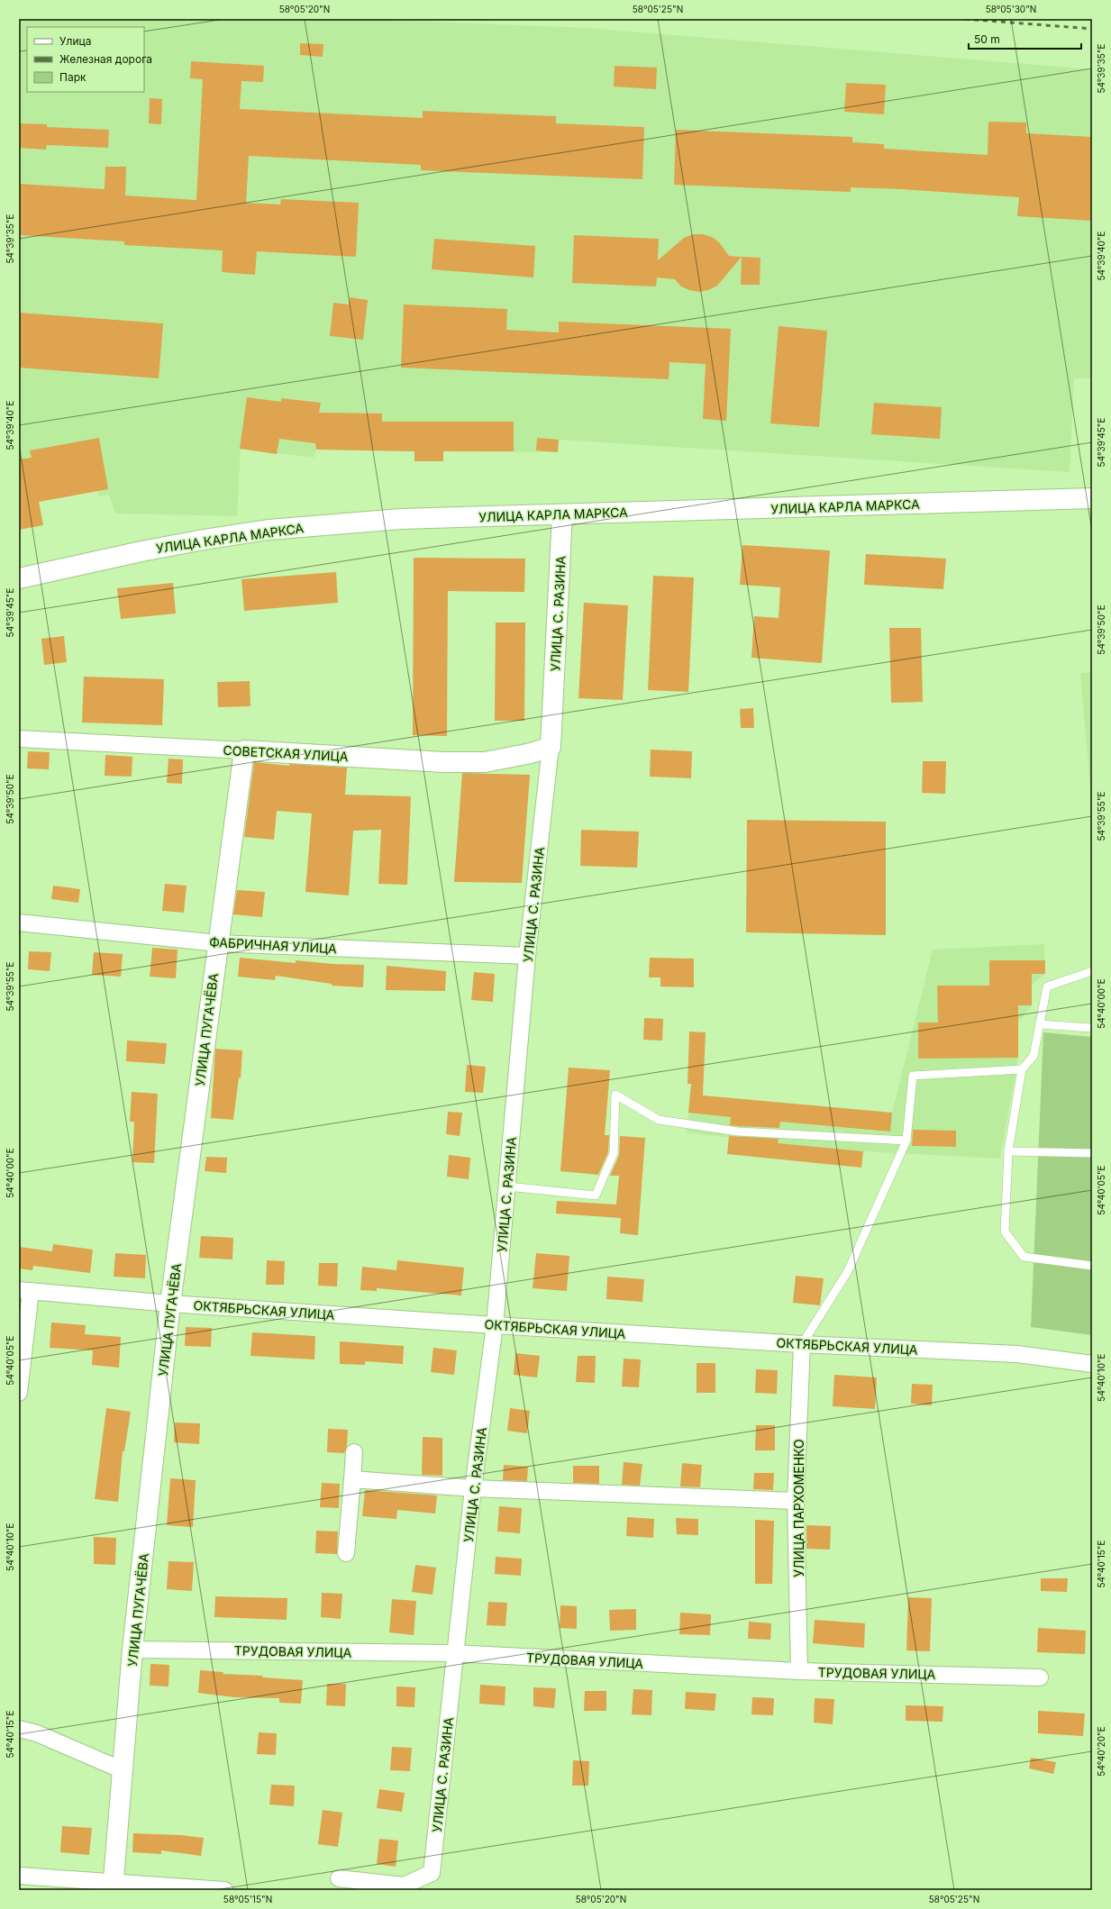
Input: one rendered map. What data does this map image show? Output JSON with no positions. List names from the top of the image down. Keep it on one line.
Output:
{"streets":{"street":["УЛИЦА КАРЛА МАРКСА","УЛИЦА С. РАЗИНА","СОВЕТСКАЯ УЛИЦА","ФАБРИЧНАЯ УЛИЦА","УЛИЦА ПУГАЧЁВА","ОКТЯБРЬСКАЯ УЛИЦА","УЛИЦА ПАРХОМЕНКО","ТРУДОВАЯ УЛИЦА"]},"crossings":[["УЛИЦА КАРЛА МАРКСА","УЛИЦА С. РАЗИНА"],["УЛИЦА С. РАЗИНА","СОВЕТСКАЯ УЛИЦА"],["УЛИЦА С. РАЗИНА","ФАБРИЧНАЯ УЛИЦА"],["УЛИЦА С. РАЗИНА","ОКТЯБРЬСКАЯ УЛИЦА"],["УЛИЦА С. РАЗИНА","ТРУДОВАЯ УЛИЦА"],["СОВЕТСКАЯ УЛИЦА","УЛИЦА ПУГАЧЁВА"],["ФАБРИЧНАЯ УЛИЦА","УЛИЦА ПУГАЧЁВА"],["УЛИЦА ПУГАЧЁВА","ОКТЯБРЬСКАЯ УЛИЦА"],["УЛИЦА ПУГАЧЁВА","ТРУДОВАЯ УЛИЦА"],["ОКТЯБРЬСКАЯ УЛИЦА","УЛИЦА ПАРХОМЕНКО"],["УЛИЦА ПАРХОМЕНКО","ТРУДОВАЯ УЛИЦА"]],"legend":["Улица","Железная дорога","Парк"],"scale_bar":"50 m","coordinates":["58°05'20\"N","58°05'25\"N","58°05'30\"N","54°39'35\"E","54°39'40\"E","54°39'45\"E","54°39'50\"E","54°39'55\"E","54°40'00\"E","54°40'05\"E","54°40'10\"E","54°40'15\"E","54°40'20\"E","58°05'15\"N"]}
